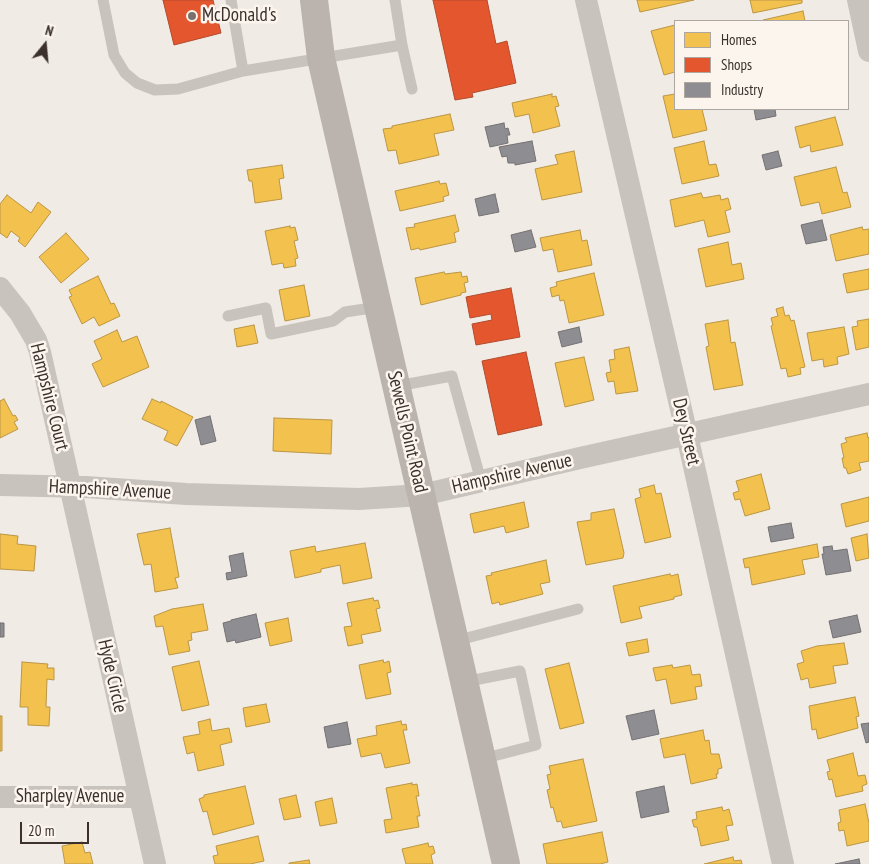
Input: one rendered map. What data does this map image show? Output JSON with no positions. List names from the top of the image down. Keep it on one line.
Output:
{"streets":{"main road":["Sewells Point Road"],"street":["Hampshire Court","Dey Street","Hampshire Avenue","Hyde Circle","Sharpley Avenue"]},"crossings":[["Hampshire Court","Hampshire Avenue"],["Hampshire Court","Hyde Circle"],["Sewells Point Road","Hampshire Avenue"],["Dey Street","Hampshire Avenue"],["Hampshire Avenue","Hyde Circle"],["Hyde Circle","Sharpley Avenue"]],"places":["McDonald's"],"legend":["Homes","Shops","Industry"],"scale_bar":"20 m","north":"top"}
